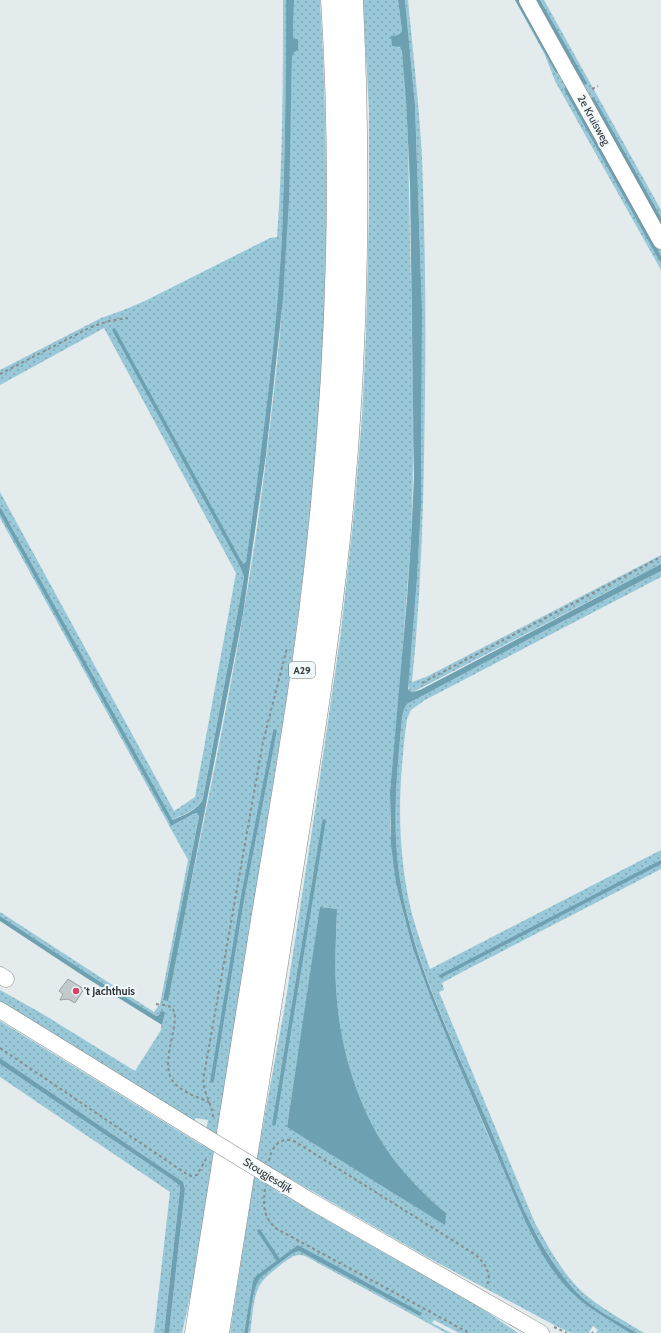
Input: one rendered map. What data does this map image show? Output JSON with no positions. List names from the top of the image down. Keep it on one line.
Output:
{"streets":{"highway":["A29"],"street":["2e Kruisweg","Stougjesdijk"]},"places":["'t Jachthuis"]}
